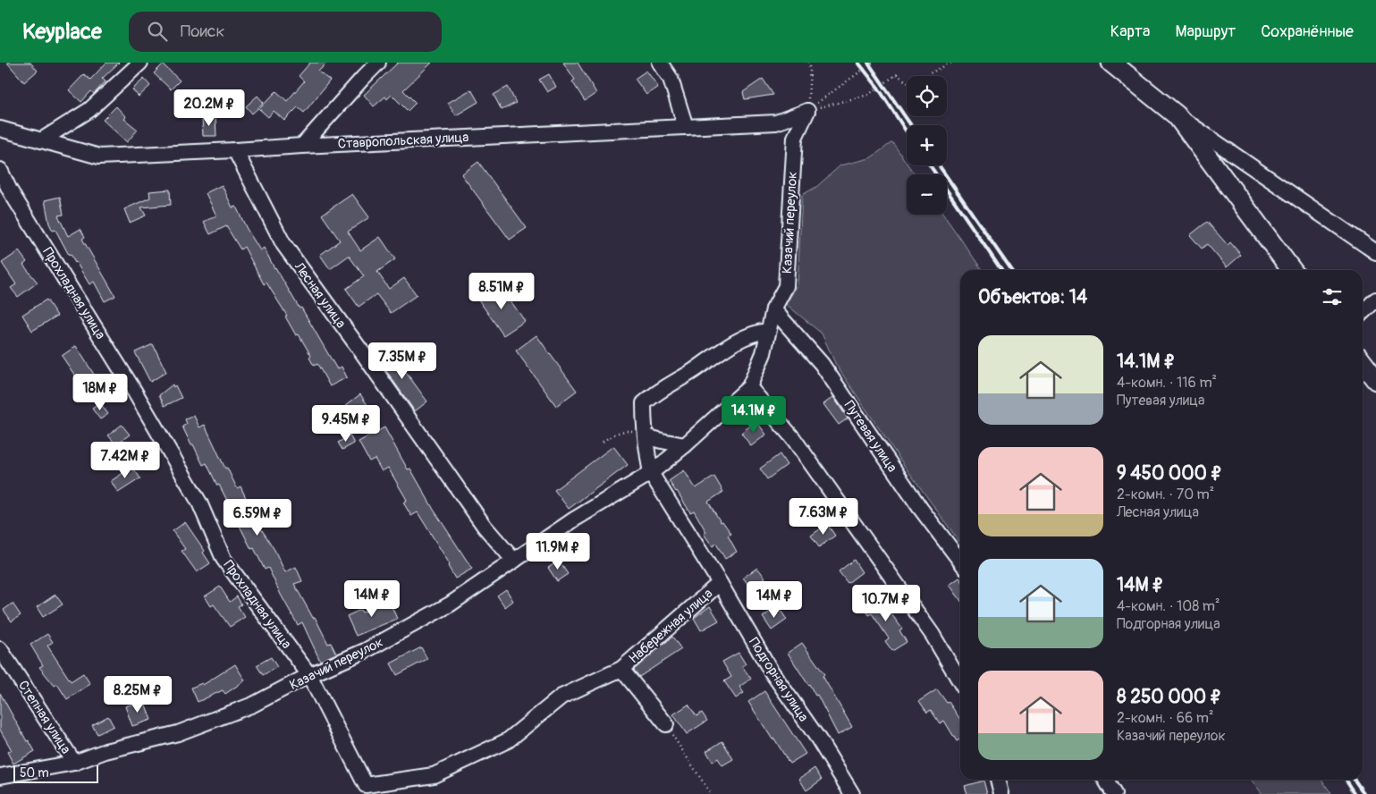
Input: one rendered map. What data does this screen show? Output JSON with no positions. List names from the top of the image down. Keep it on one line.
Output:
{"streets":{"street":["Ставропольская улица","Казачий переулок","Прохладная улица","Лесная улица","Путевая улица","Набережная улица","Подгорная улица","Степная улица"]},"crossings":[["Ставропольская улица","Казачий переулок"],["Ставропольская улица","Лесная улица"],["Казачий переулок","Прохладная улица"],["Казачий переулок","Лесная улица"],["Казачий переулок","Путевая улица"],["Казачий переулок","Подгорная улица"],["Казачий переулок","Степная улица"],["Прохладная улица","Набережная улица"],["Набережная улица","Подгорная улица"]],"scale_bar":"50 m","page":{"header":"Keyplace","search":"Поиск","nav":["Карта","Маршрут","Сохранённые"],"map_buttons":["+","−"],"price":["20.2M ₽","8.51M ₽","7.35M ₽","18M ₽","14.1M ₽","9.45M ₽","7.42M ₽","7.63M ₽","6.59M ₽","11.9M ₽","14M ₽","14M ₽","10.7M ₽","8.25M ₽"],"heading":"Объектов: 14","list":[{"name":"14.1M ₽","note":"4-комн. · 116 m² · Путевая улица"},{"name":"9 450 000 ₽","note":"2-комн. · 70 m² · Лесная улица"},{"name":"14M ₽","note":"4-комн. · 108 m² · Подгорная улица"},{"name":"8 250 000 ₽","note":"2-комн. · 66 m² · Казачий переулок"}],"scale":"50 m"}}
